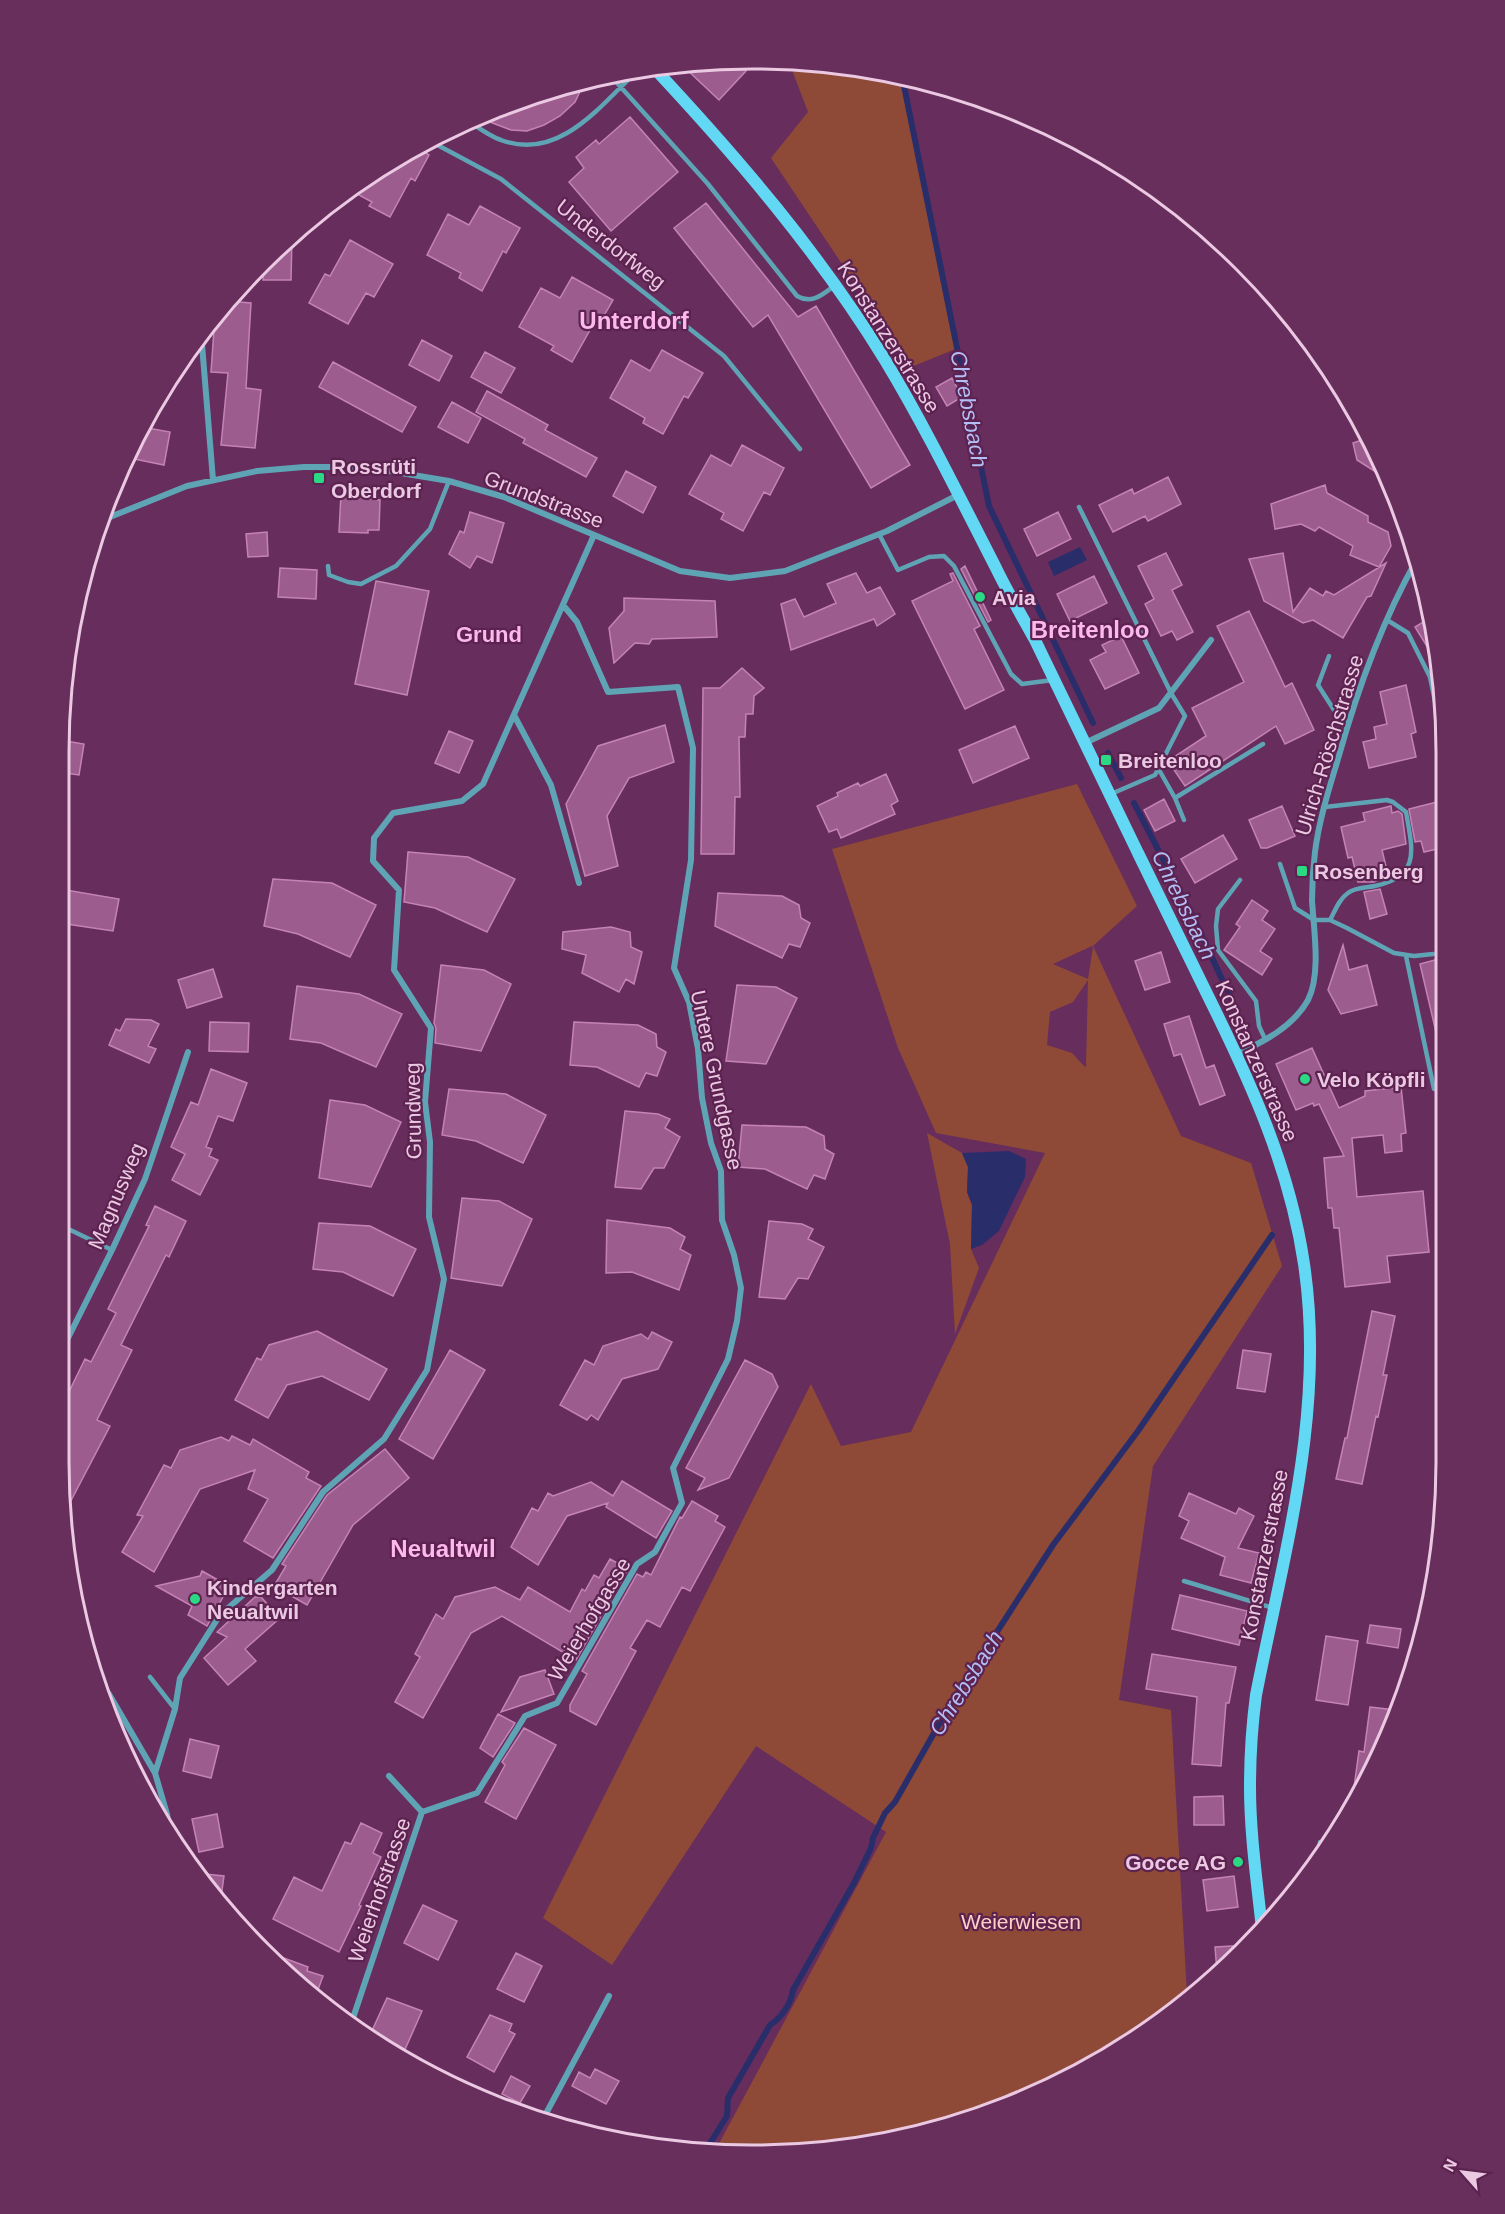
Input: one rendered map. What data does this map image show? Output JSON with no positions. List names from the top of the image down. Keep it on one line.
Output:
{"streets":{"main road":["Konstanzerstrasse"],"street":["Grundstrasse","Ulrich-Röschstrasse","Untere Grundgasse","Grundweg","Magnusweg","Weierhofgasse","Weierhofstrasse"],"lane":["Underdorfweg"]},"crossings":[["Konstanzerstrasse","Grundstrasse"],["Konstanzerstrasse","Ulrich-Röschstrasse"],["Grundstrasse","Grundweg"],["Untere Grundgasse","Grundweg"],["Untere Grundgasse","Weierhofgasse"],["Weierhofgasse","Weierhofstrasse"]],"districts":["Unterdorf","Breitenloo","Grund","Neualtwil"],"water":["Chrebsbach"],"parks":["Weierwiesen"],"places":{"transit":["Rossrüti Oberdorf","Breitenloo","Rosenberg"],"other":["Avia","Velo Köpfli","Kindergarten Neualtwil","Gocce AG"]},"north":"top left"}
